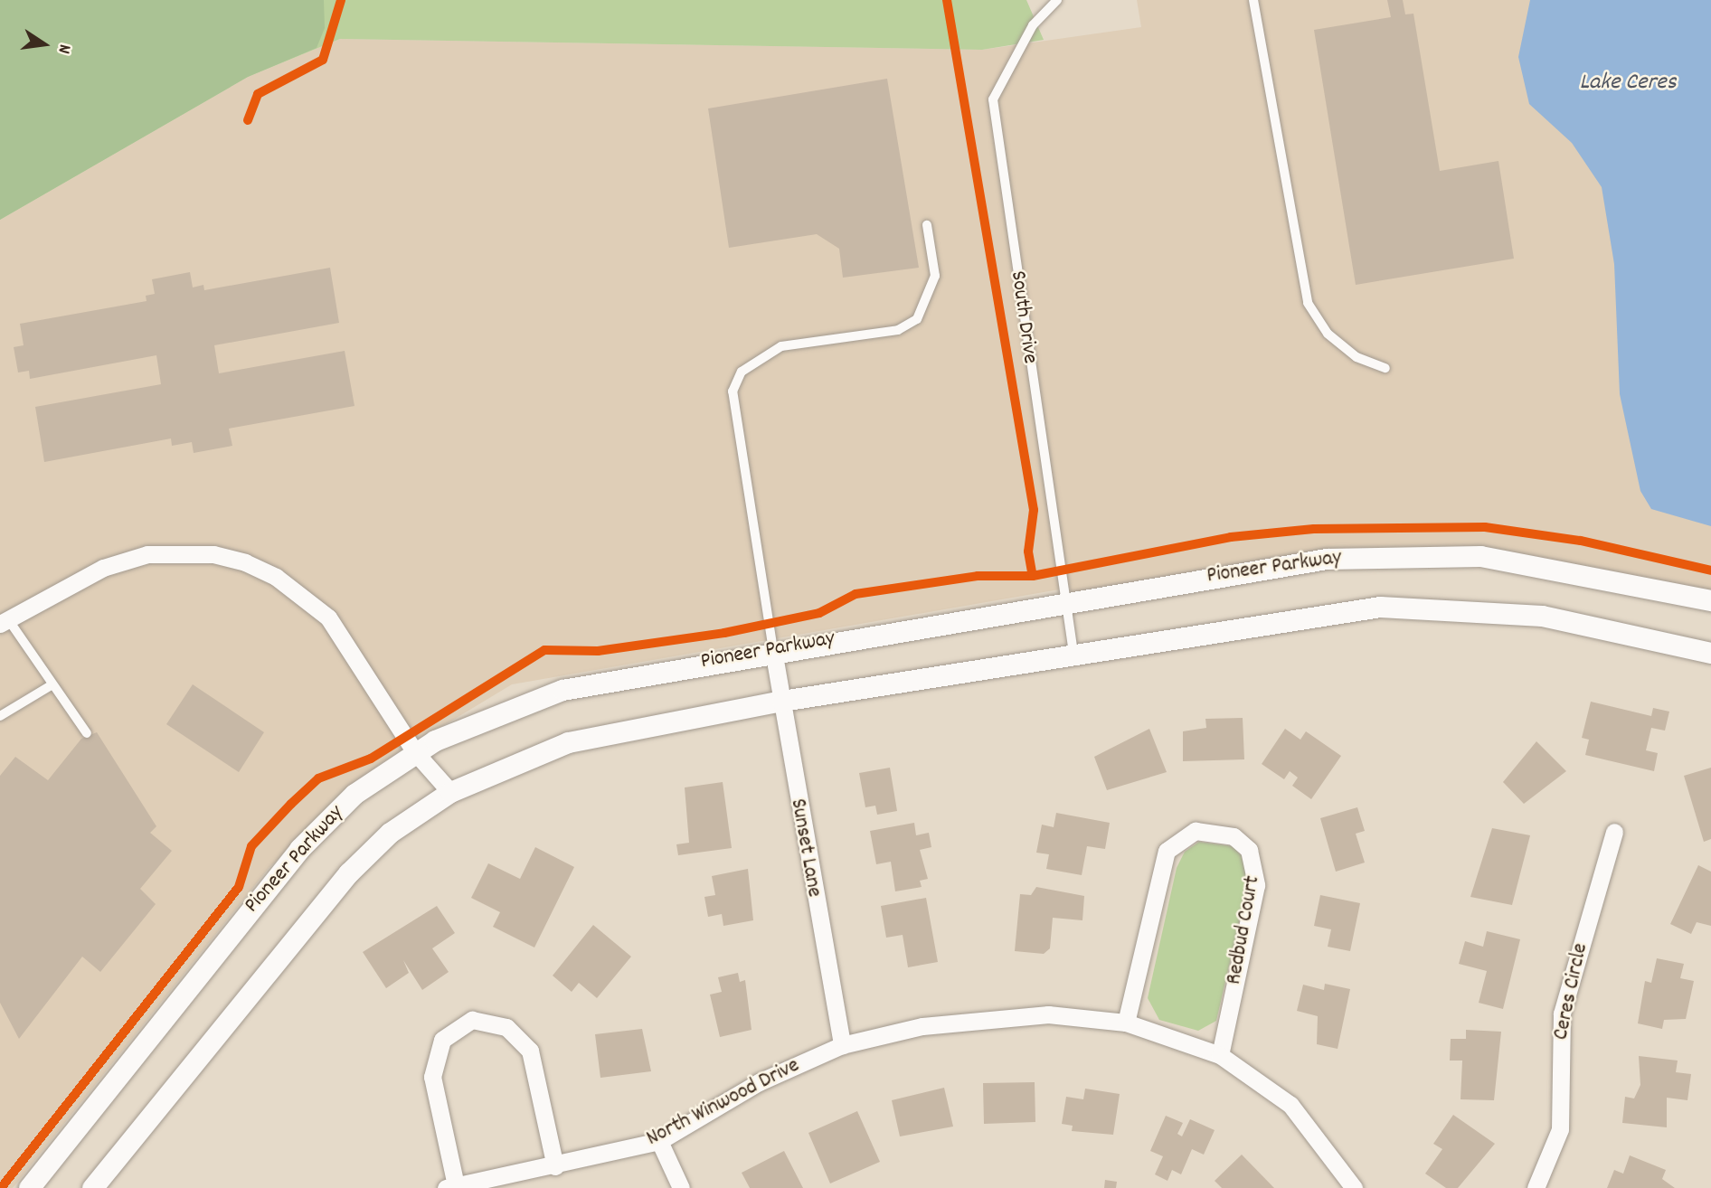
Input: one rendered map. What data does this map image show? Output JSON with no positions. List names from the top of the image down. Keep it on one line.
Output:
{"streets":{"street":["Pioneer Parkway","Sunset Lane","Redbud Court","Ceres Circle","North Winwood Drive"],"lane":["South Drive"]},"crossings":[["South Drive","Pioneer Parkway"],["Pioneer Parkway","Sunset Lane"],["Sunset Lane","North Winwood Drive"],["Redbud Court","North Winwood Drive"]],"water":["Lake Ceres"],"north":"right"}
